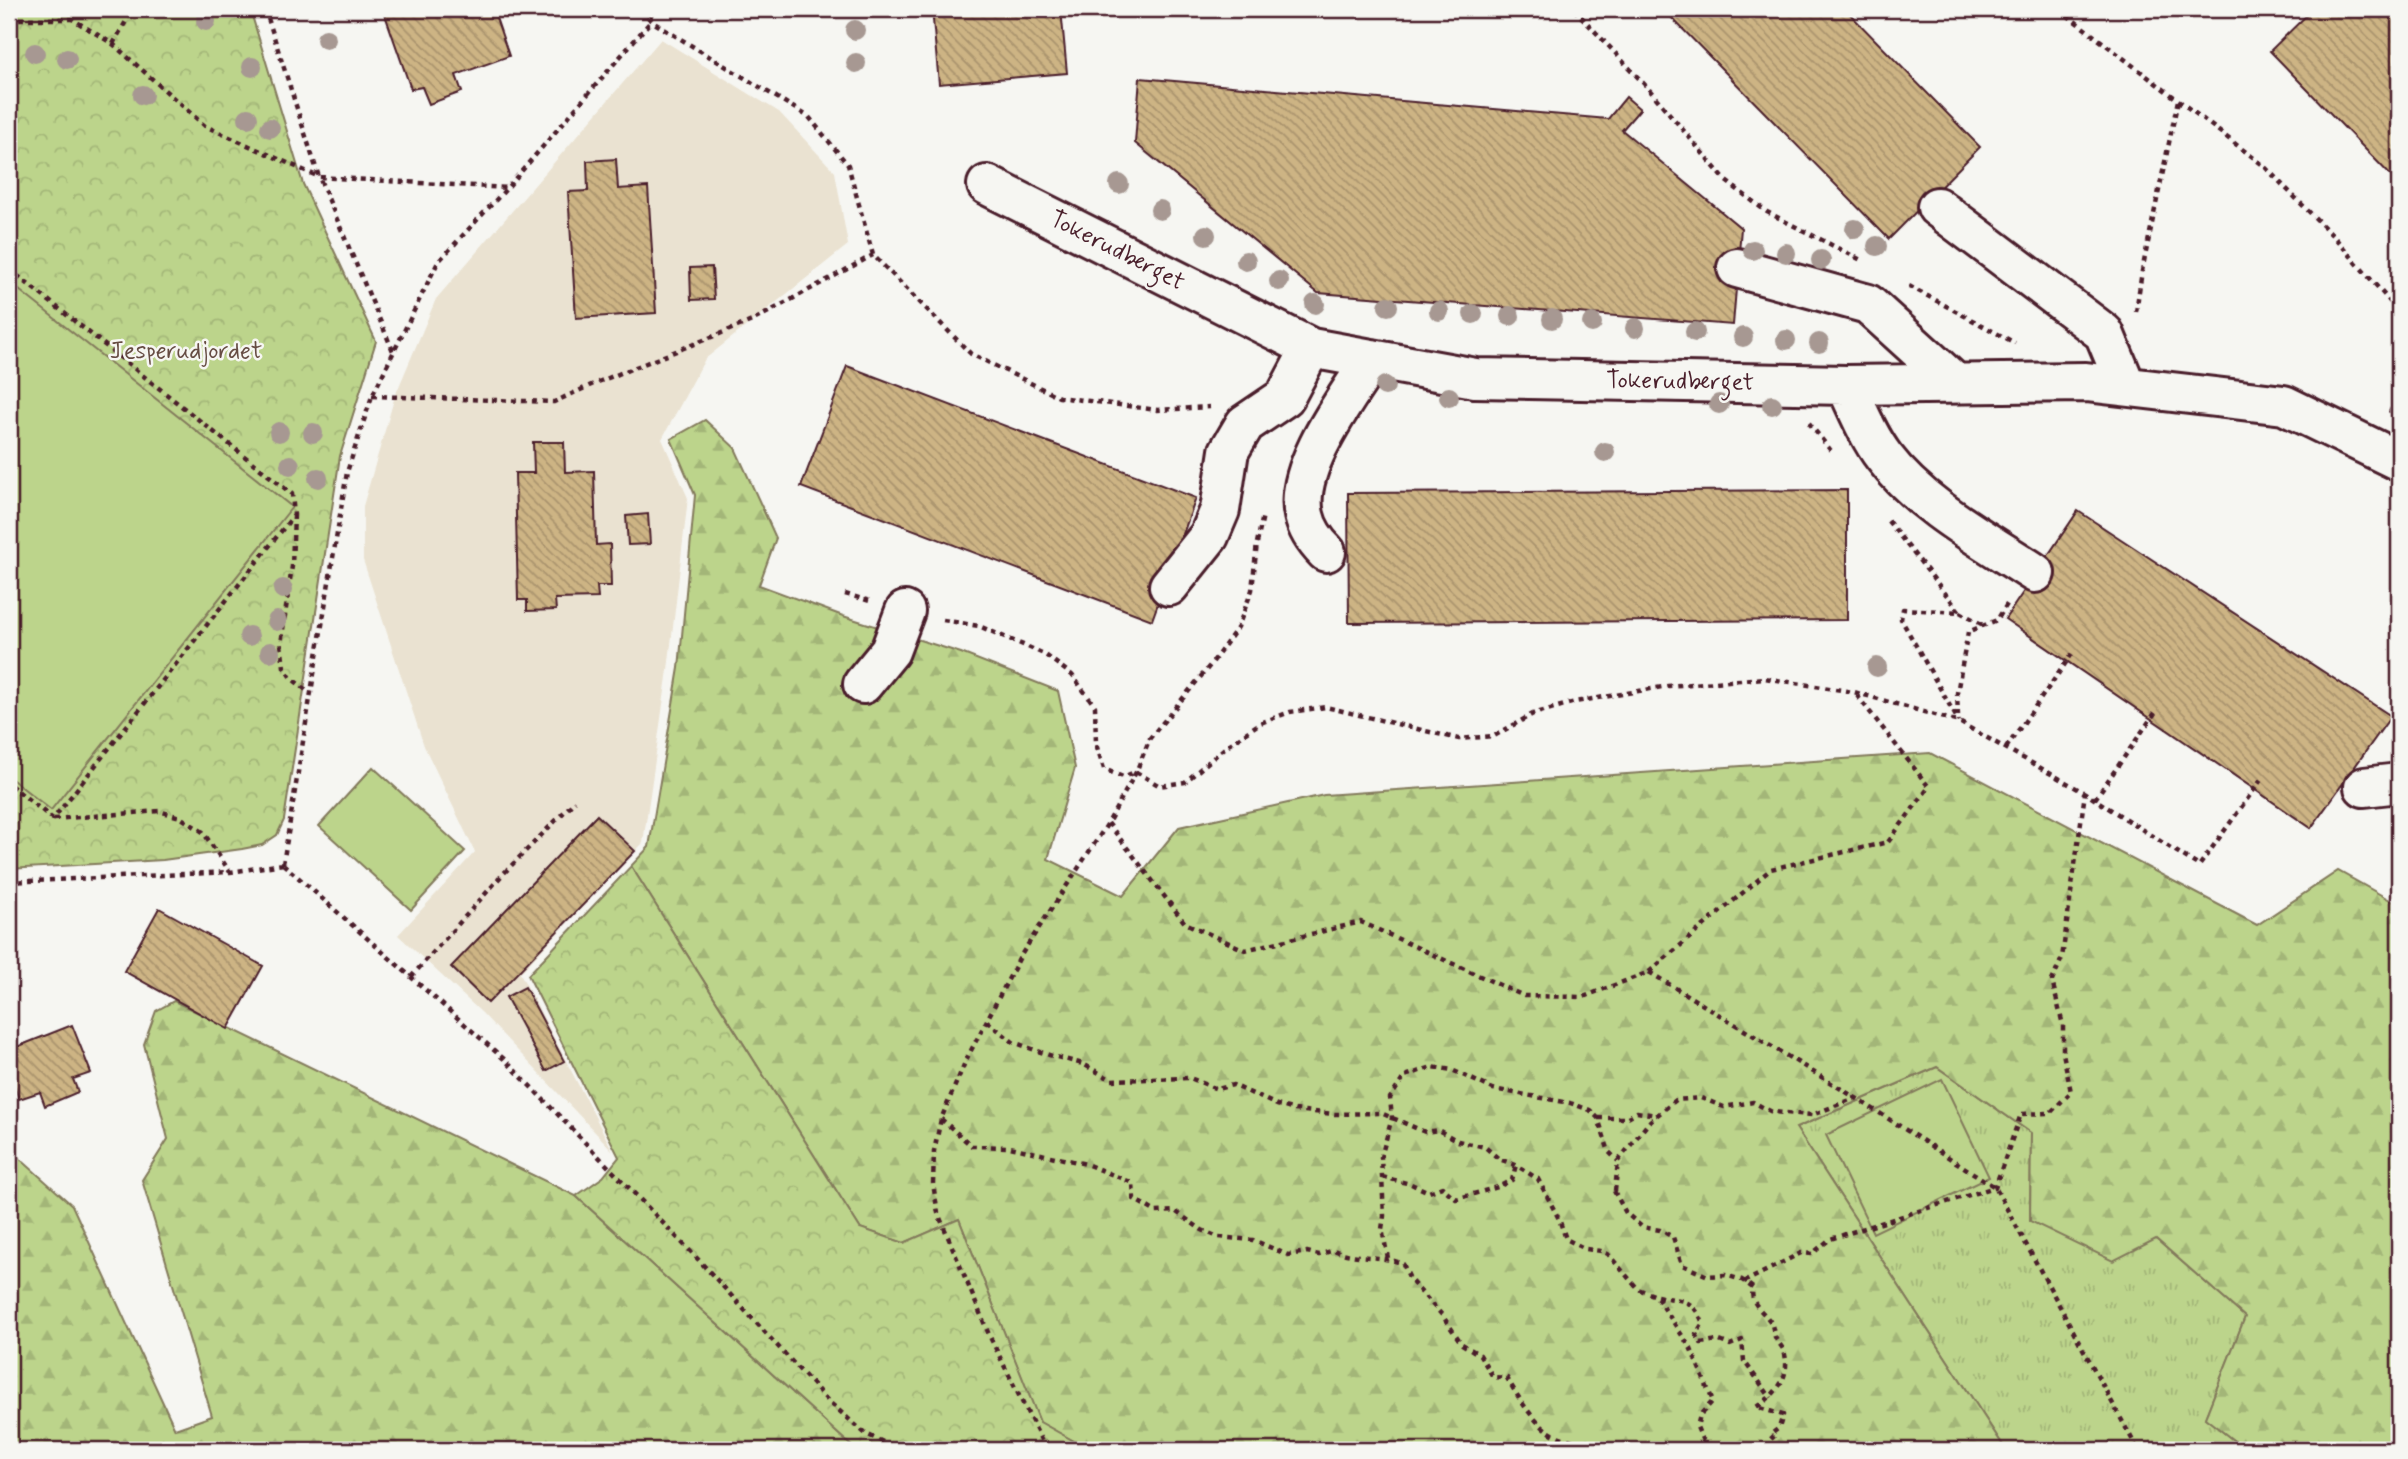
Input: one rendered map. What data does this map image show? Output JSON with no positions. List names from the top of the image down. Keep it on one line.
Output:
{"streets":{"street":["Tokerudberget"]},"parks":["Jesperudjordet"]}
